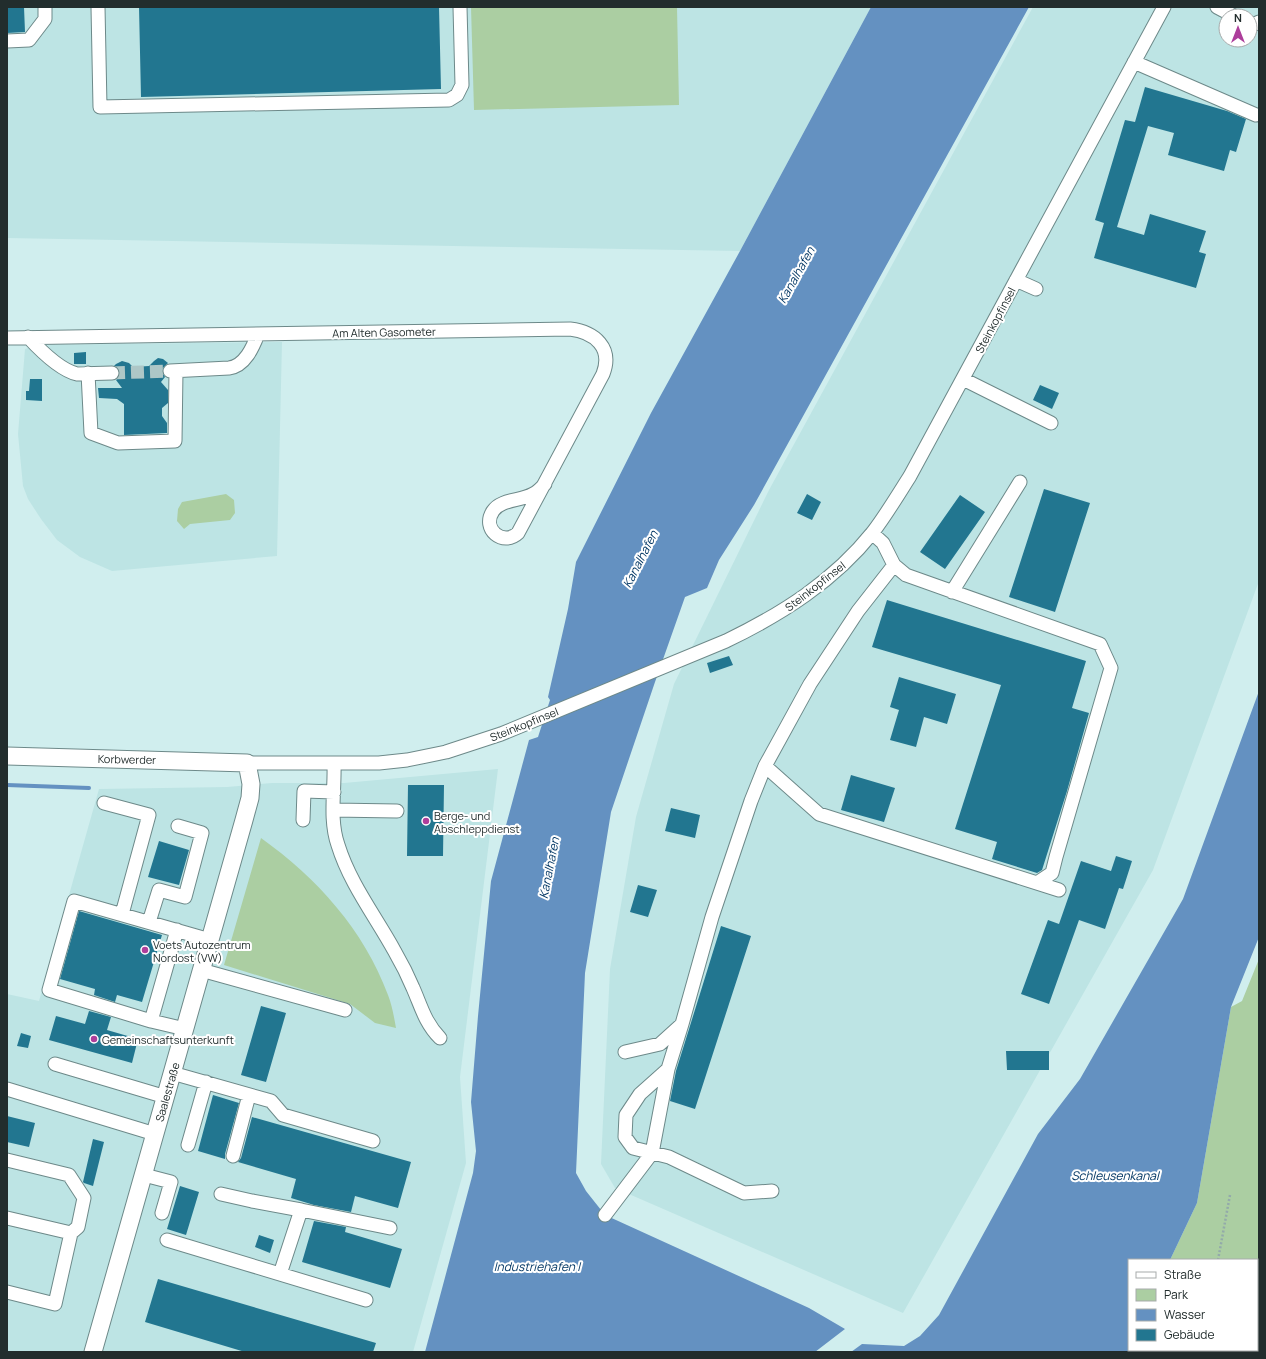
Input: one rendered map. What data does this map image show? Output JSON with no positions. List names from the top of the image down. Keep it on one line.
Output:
{"streets":{"main road":["Korbwerder","Saalestraße"],"street":["Steinkopfinsel","Am Alten Gasometer"]},"crossings":[["Steinkopfinsel","Korbwerder"],["Steinkopfinsel","Saalestraße"],["Korbwerder","Saalestraße"]],"water":["Kanalhafen","Schleusenkanal","Industriehafen I"],"places":["Berge- und Abschleppdienst","Voets Autozentrum Nordost (VW)","Gemeinschaftsunterkunft"],"legend":["Straße","Park","Wasser","Gebäude"],"north":"top"}
